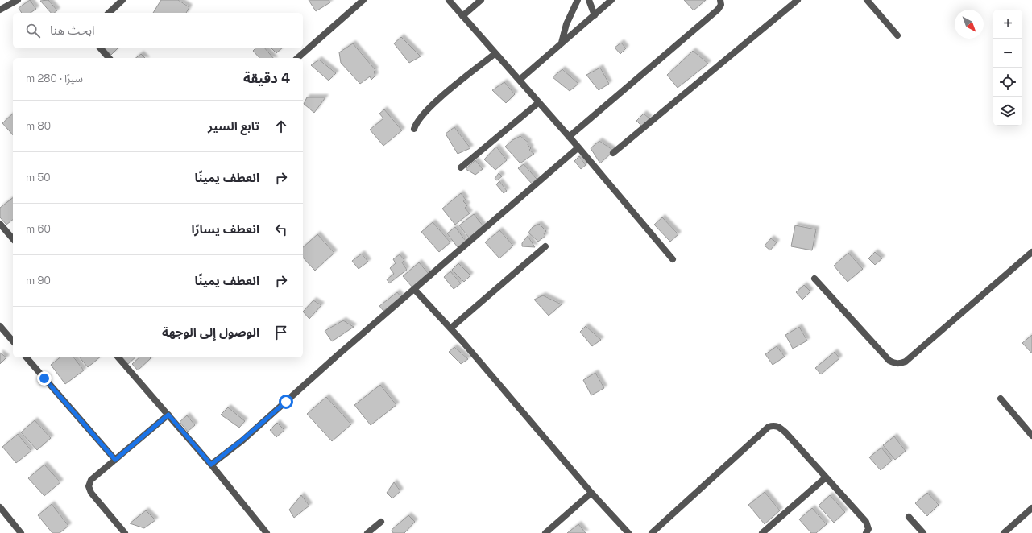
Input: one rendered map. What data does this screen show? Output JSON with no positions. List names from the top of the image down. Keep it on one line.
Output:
{"north":"bottom right","page":{"map_buttons":["+","−"],"search":"ابحث هنا","heading":["4 دقيقة","سيرًا · 280 m"],"list":[["تابع السير","80 m"],["انعطف يمينًا","50 m"],["انعطف يسارًا","60 m"],["انعطف يمينًا","90 m"],"الوصول إلى الوجهة"]}}
